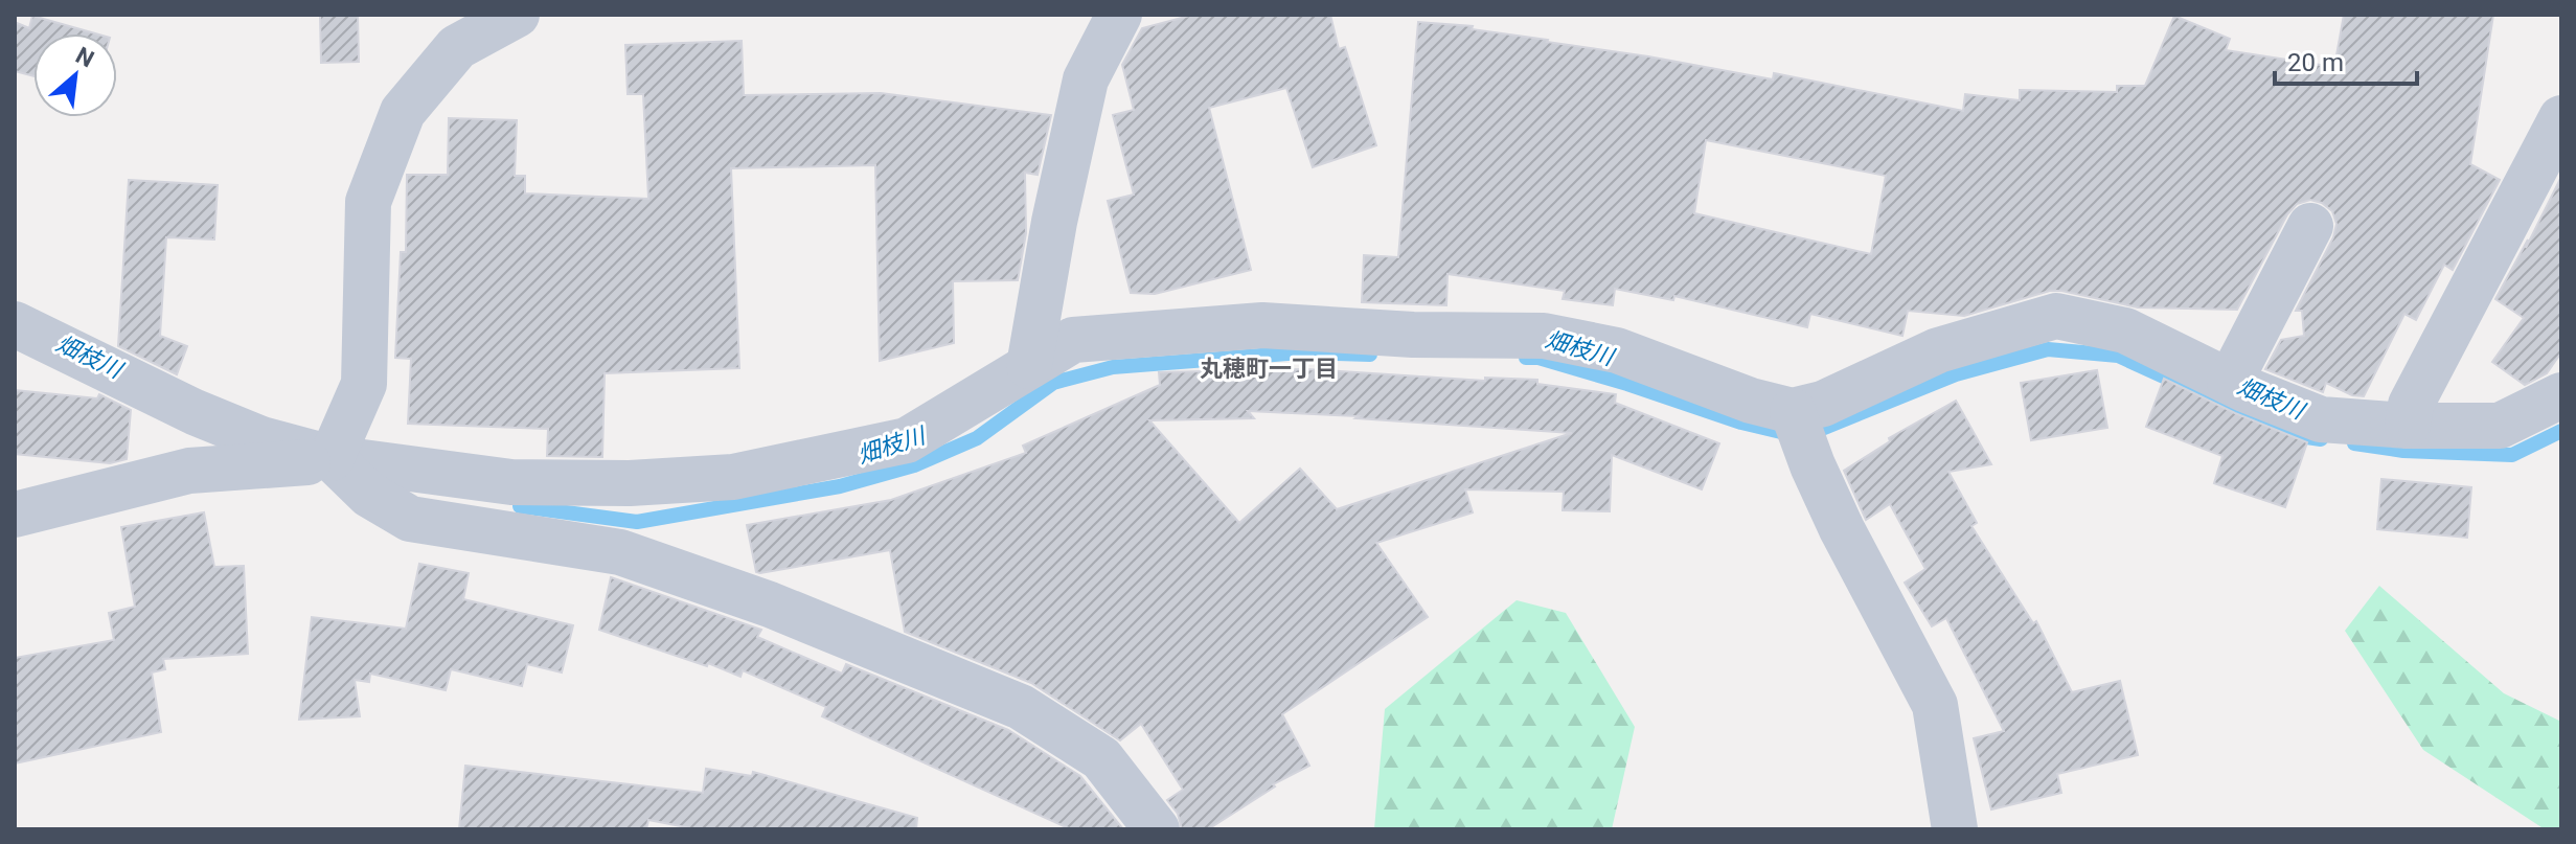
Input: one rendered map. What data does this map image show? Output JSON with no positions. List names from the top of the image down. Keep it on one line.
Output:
{"districts":["丸穂町一丁目"],"water":["畑枝川"],"scale_bar":"20 m","north":"top right"}
